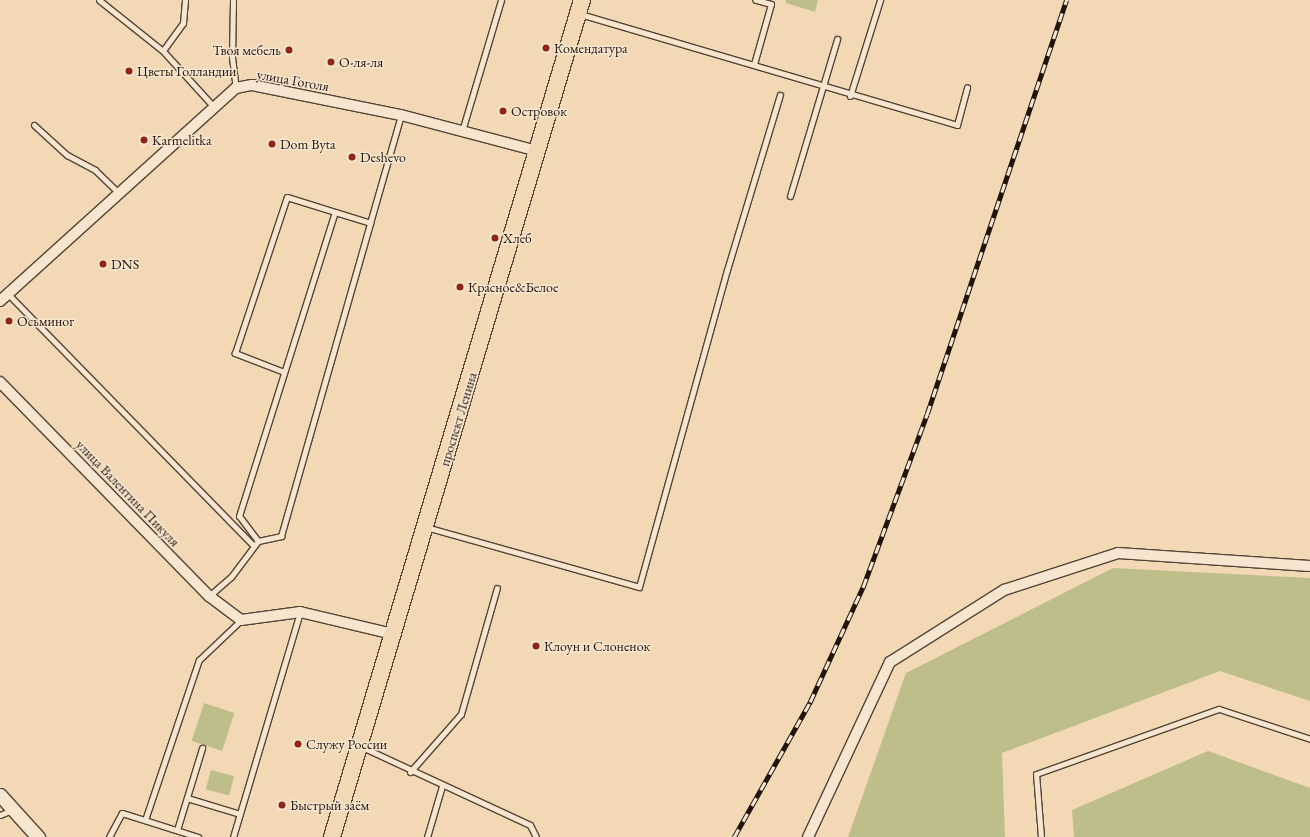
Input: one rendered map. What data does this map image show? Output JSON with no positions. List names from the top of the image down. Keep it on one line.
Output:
{"streets":{"main road":["проспект Ленина"],"street":["улица Гоголя","улица Валентина Пикуля"]},"crossings":[["улица Гоголя","проспект Ленина"]],"places":["Комендатура","Твоя мебель","О-ля-ля","Цветы Голландии","Островок","Karmelitka","Dom Byta","Deshevo","Хлеб","DNS","Красное&Белое","Осьминог","Клоун и Слоненок","Служу России","Быстрый заём"]}
